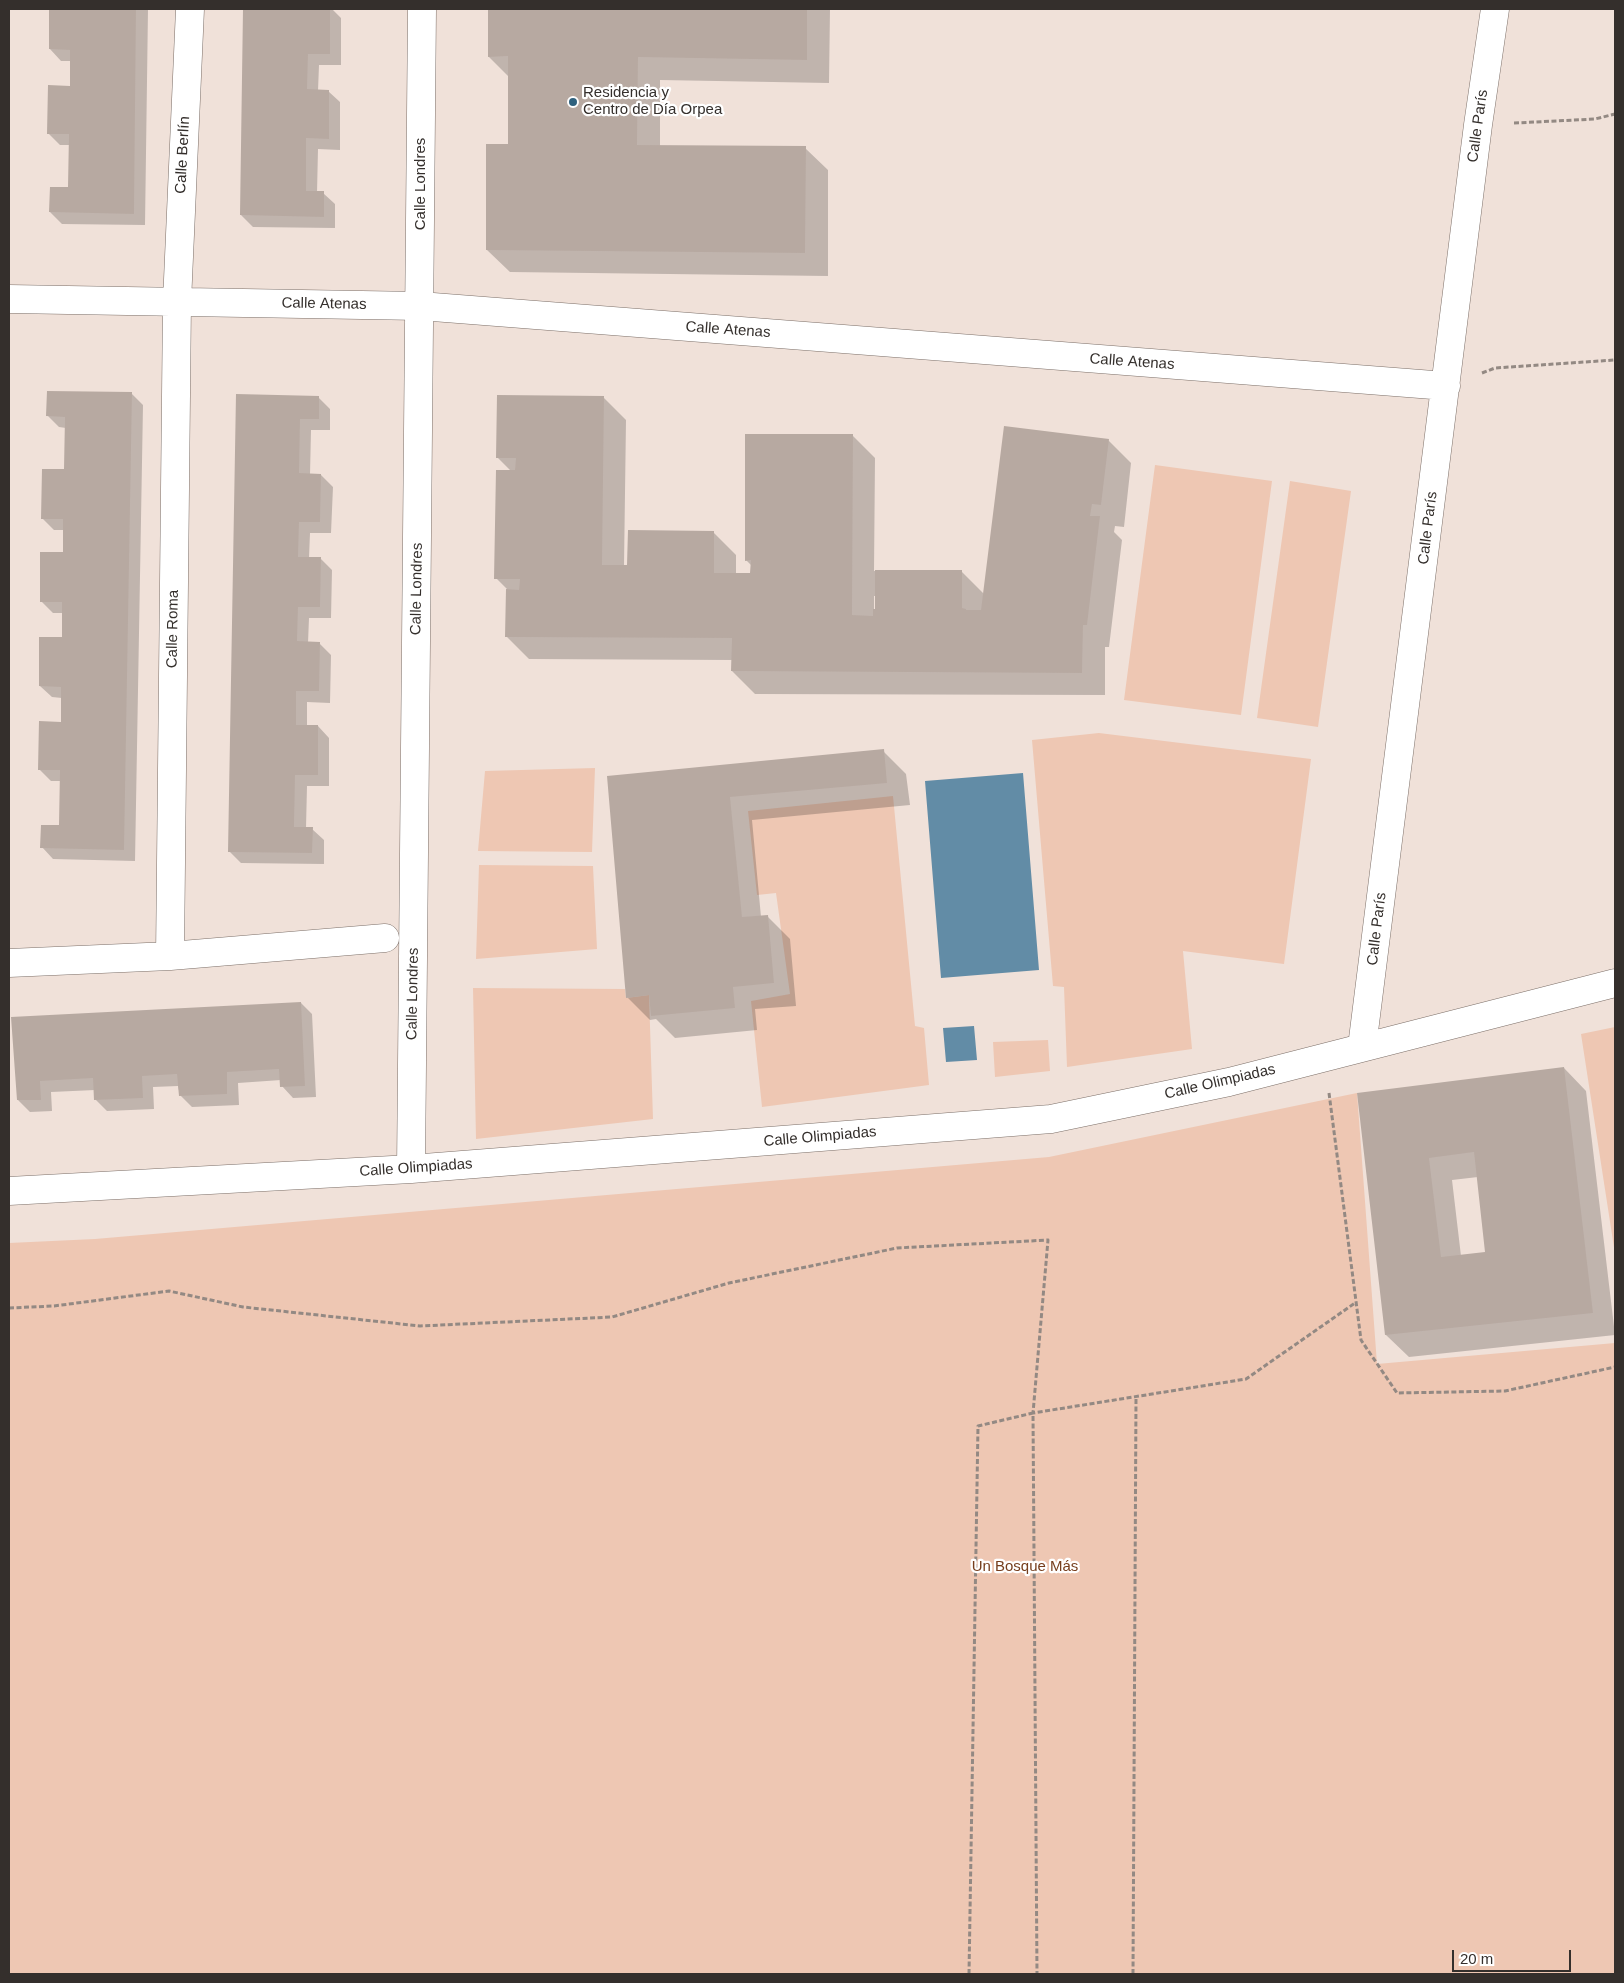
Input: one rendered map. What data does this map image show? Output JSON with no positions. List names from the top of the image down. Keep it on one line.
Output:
{"streets":{"street":["Calle París","Calle Berlín","Calle Londres","Calle Atenas","Calle Roma","Calle Olimpiadas"]},"crossings":[["Calle París","Calle Atenas"],["Calle París","Calle Olimpiadas"],["Calle Berlín","Calle Atenas"],["Calle Berlín","Calle Roma"],["Calle Londres","Calle Atenas"],["Calle Londres","Calle Olimpiadas"],["Calle Atenas","Calle Roma"]],"parks":["Un Bosque Más"],"places":["Residencia y Centro de Día Orpea"],"scale_bar":"20 m"}
